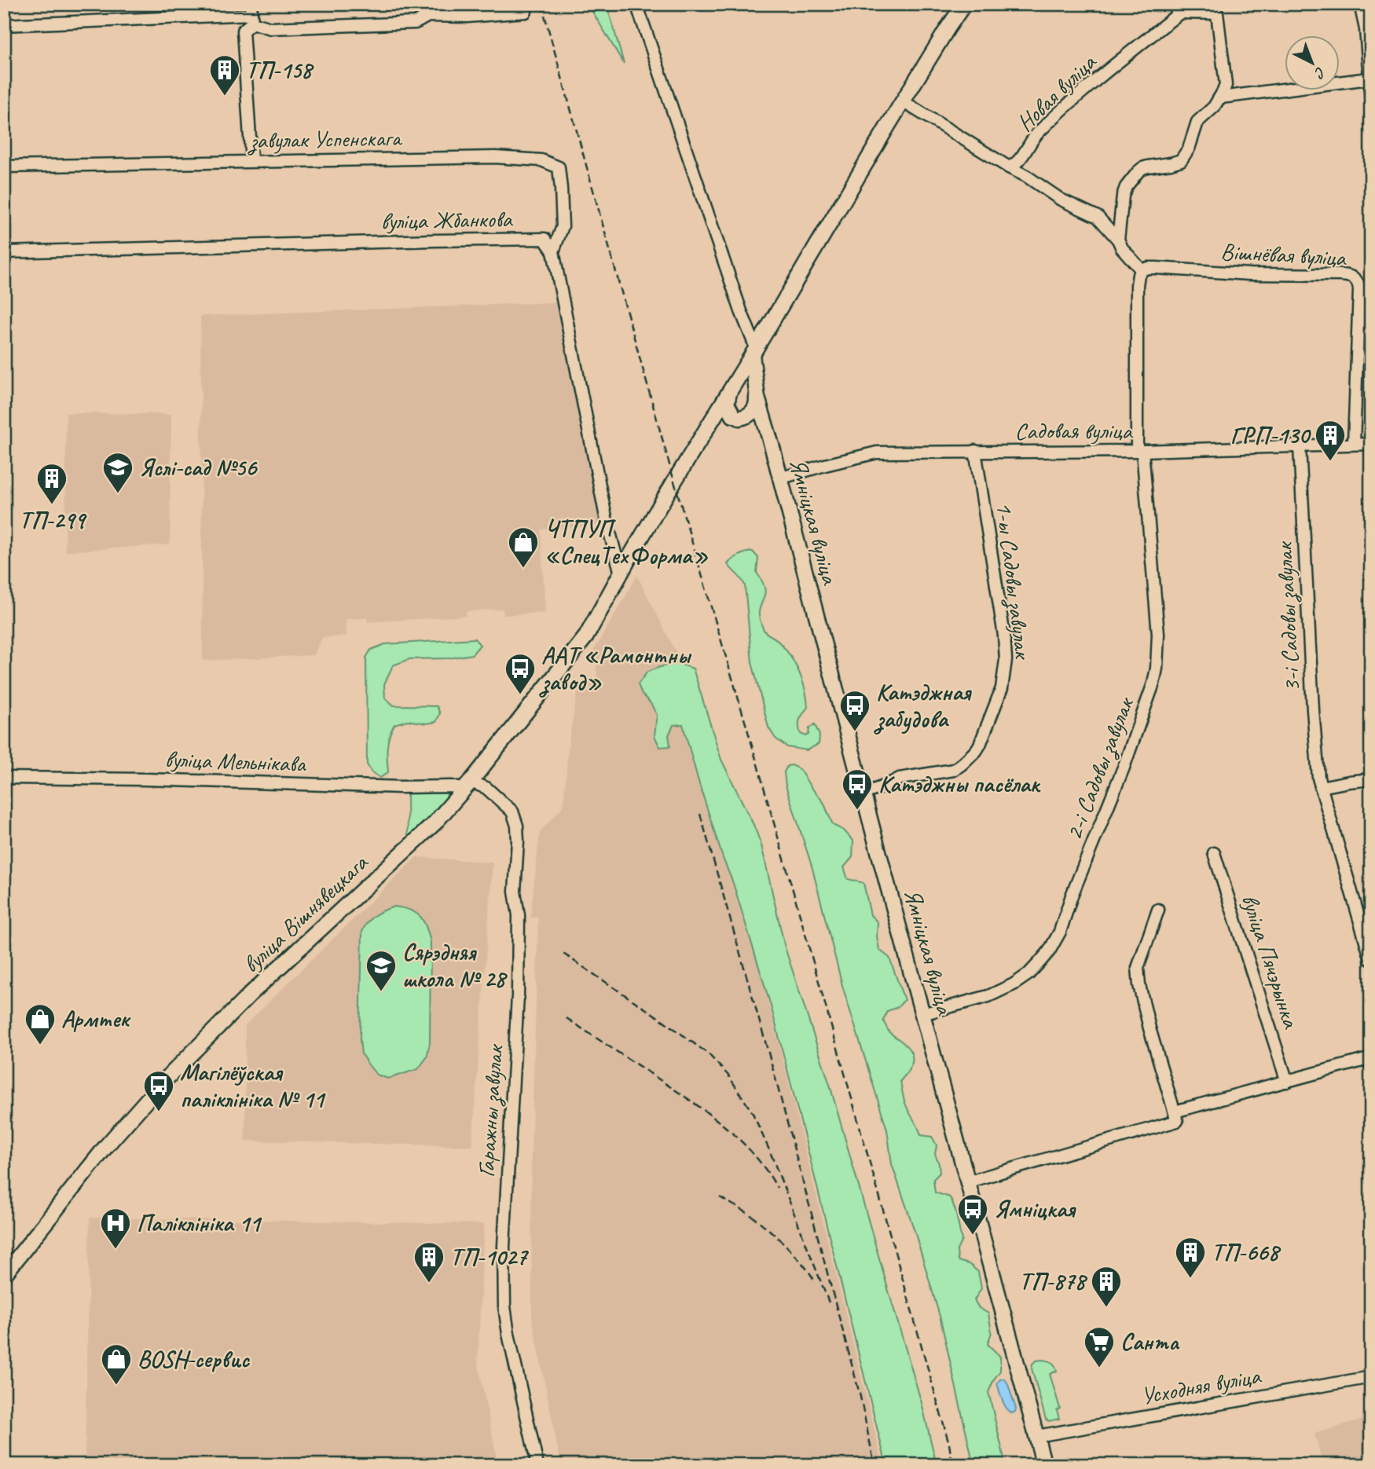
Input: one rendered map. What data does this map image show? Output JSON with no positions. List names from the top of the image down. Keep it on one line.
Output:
{"streets":{"main road":["Ямніцкая вуліца","вуліца Вішнявецкага"],"street":["Новая вуліца","завулак Успенскага","вуліца Жбанкова","Вішнёвая вуліца","Садовая вуліца","1-ы Садовы завулак","3-і Садовы завулак","вуліца Мельнікава","2-і Садовы завулак","вуліца Пячэрынка","Гаражны завулак","Усходняя вуліца"]},"crossings":[["завулак Успенскага","вуліца Жбанкова"],["Вішнёвая вуліца","Садовая вуліца"],["Вішнёвая вуліца","2-і Садовы завулак"],["Садовая вуліца","Ямніцкая вуліца"],["Садовая вуліца","1-ы Садовы завулак"],["Садовая вуліца","3-і Садовы завулак"],["Садовая вуліца","2-і Садовы завулак"],["Ямніцкая вуліца","1-ы Садовы завулак"],["Ямніцкая вуліца","2-і Садовы завулак"],["Ямніцкая вуліца","вуліца Вішнявецкага"],["Ямніцкая вуліца","Усходняя вуліца"],["вуліца Мельнікава","вуліца Вішнявецкага"],["вуліца Мельнікава","Гаражны завулак"],["вуліца Вішнявецкага","Гаражны завулак"]],"places":{"building":["ТП-158","ГРП-130","ТП-299","ТП-668","ТП-1027","ТП-878"],"school or university":["Яслі-сад №56","Сярэдняя школа № 28"],"shop":["ЧТПУП «СпецТехФорма»","Армтек","BOSH-сервис"],"bus stop":["ААТ «Рамонтны завод»","Катэджная забудова","Катэджны пасёлак","Магілёўская паліклініка № 11","Ямніцкая"],"hospital":["Паліклініка 11"],"supermarket":["Санта"]},"north":"bottom right"}
